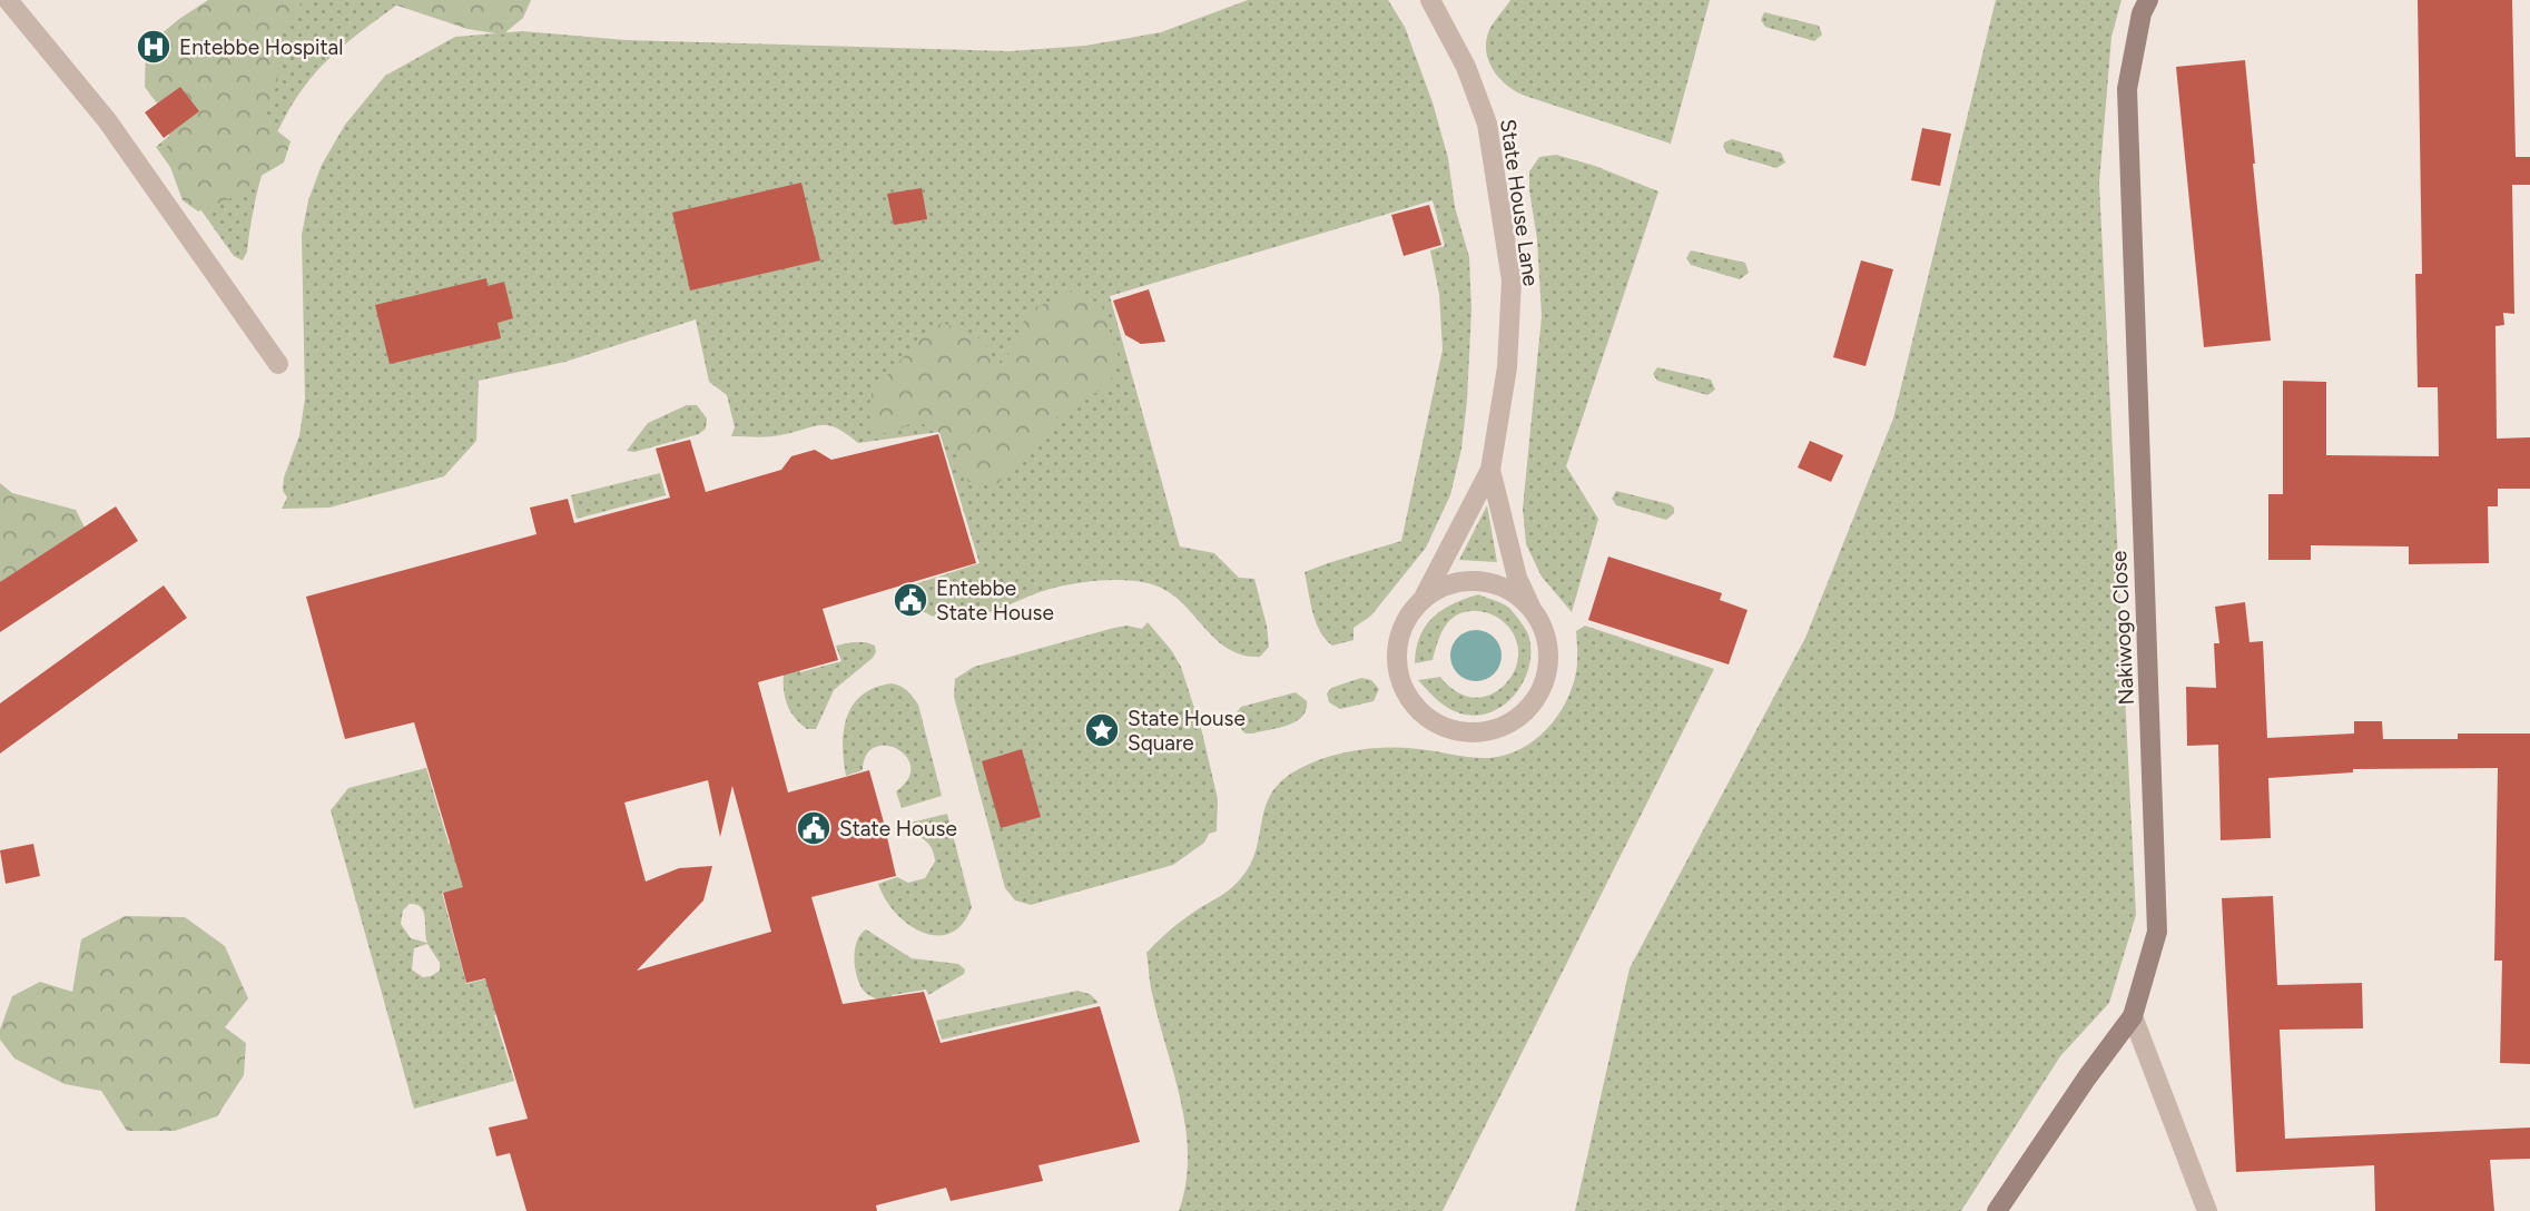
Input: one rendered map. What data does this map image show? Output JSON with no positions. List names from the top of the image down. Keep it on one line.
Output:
{"streets":{"street":["State House Lane","Nakiwogo Close"]},"places":{"hospital":["Entebbe Hospital"],"public building":["Entebbe State House","State House"],"place":["State House Square"]}}
